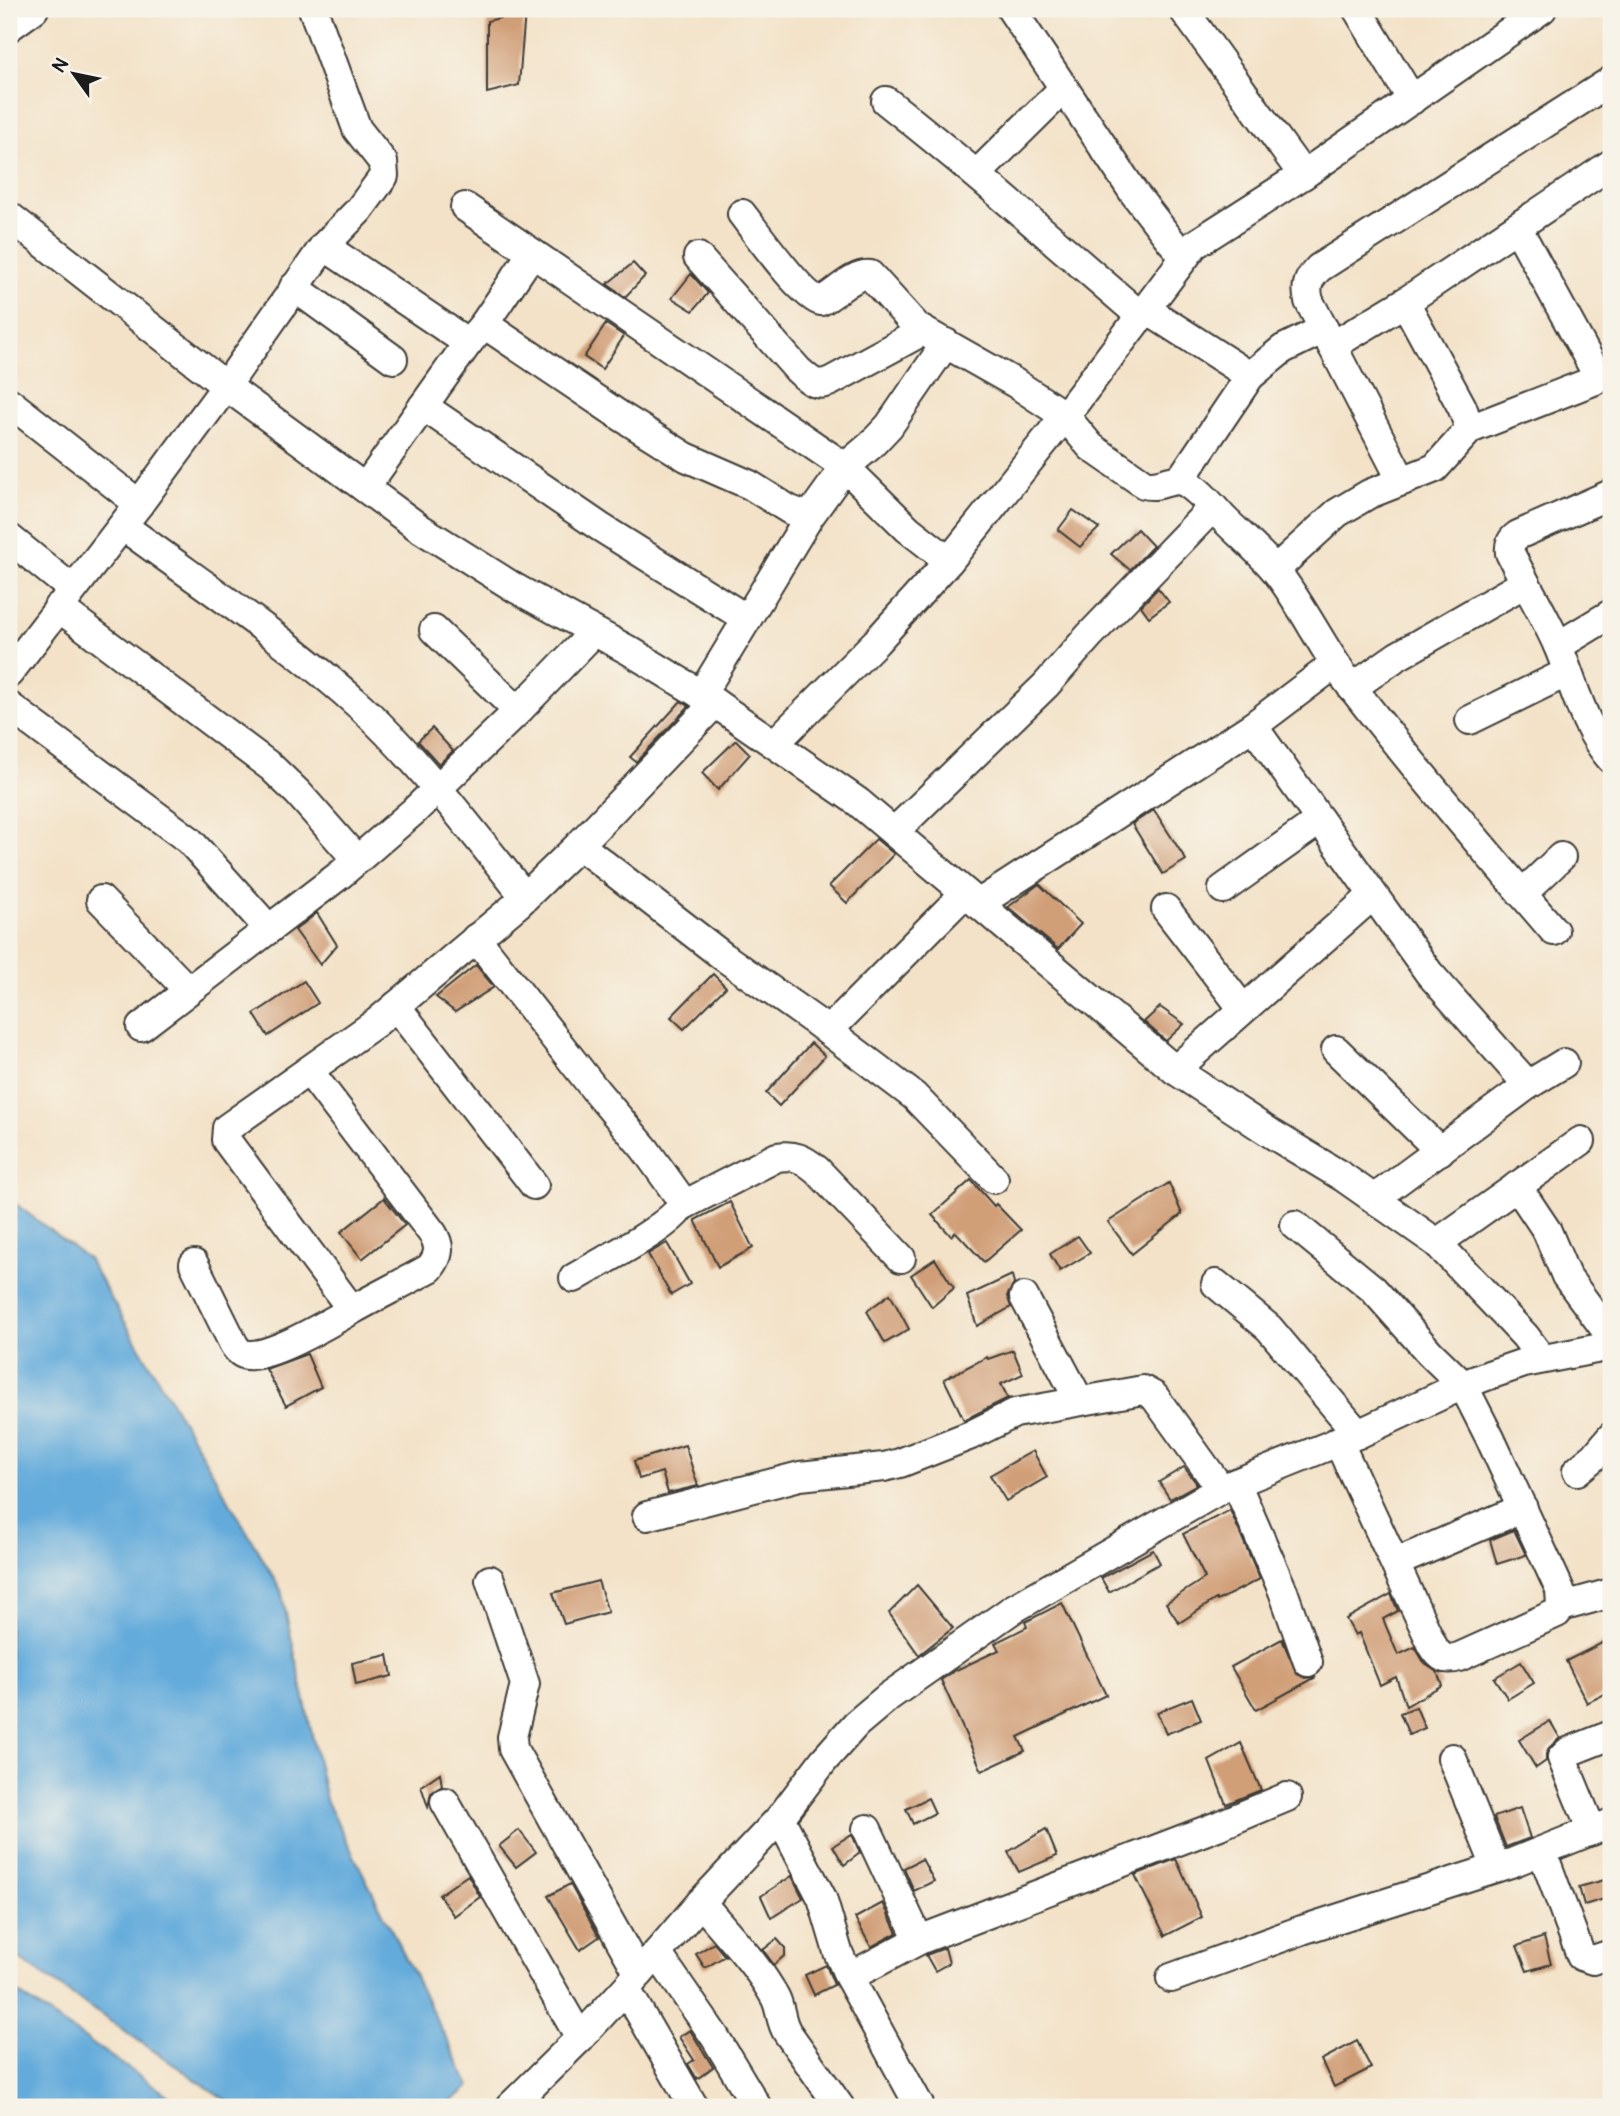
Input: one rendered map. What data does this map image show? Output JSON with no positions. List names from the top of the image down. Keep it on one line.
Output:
{"north":"top left"}
